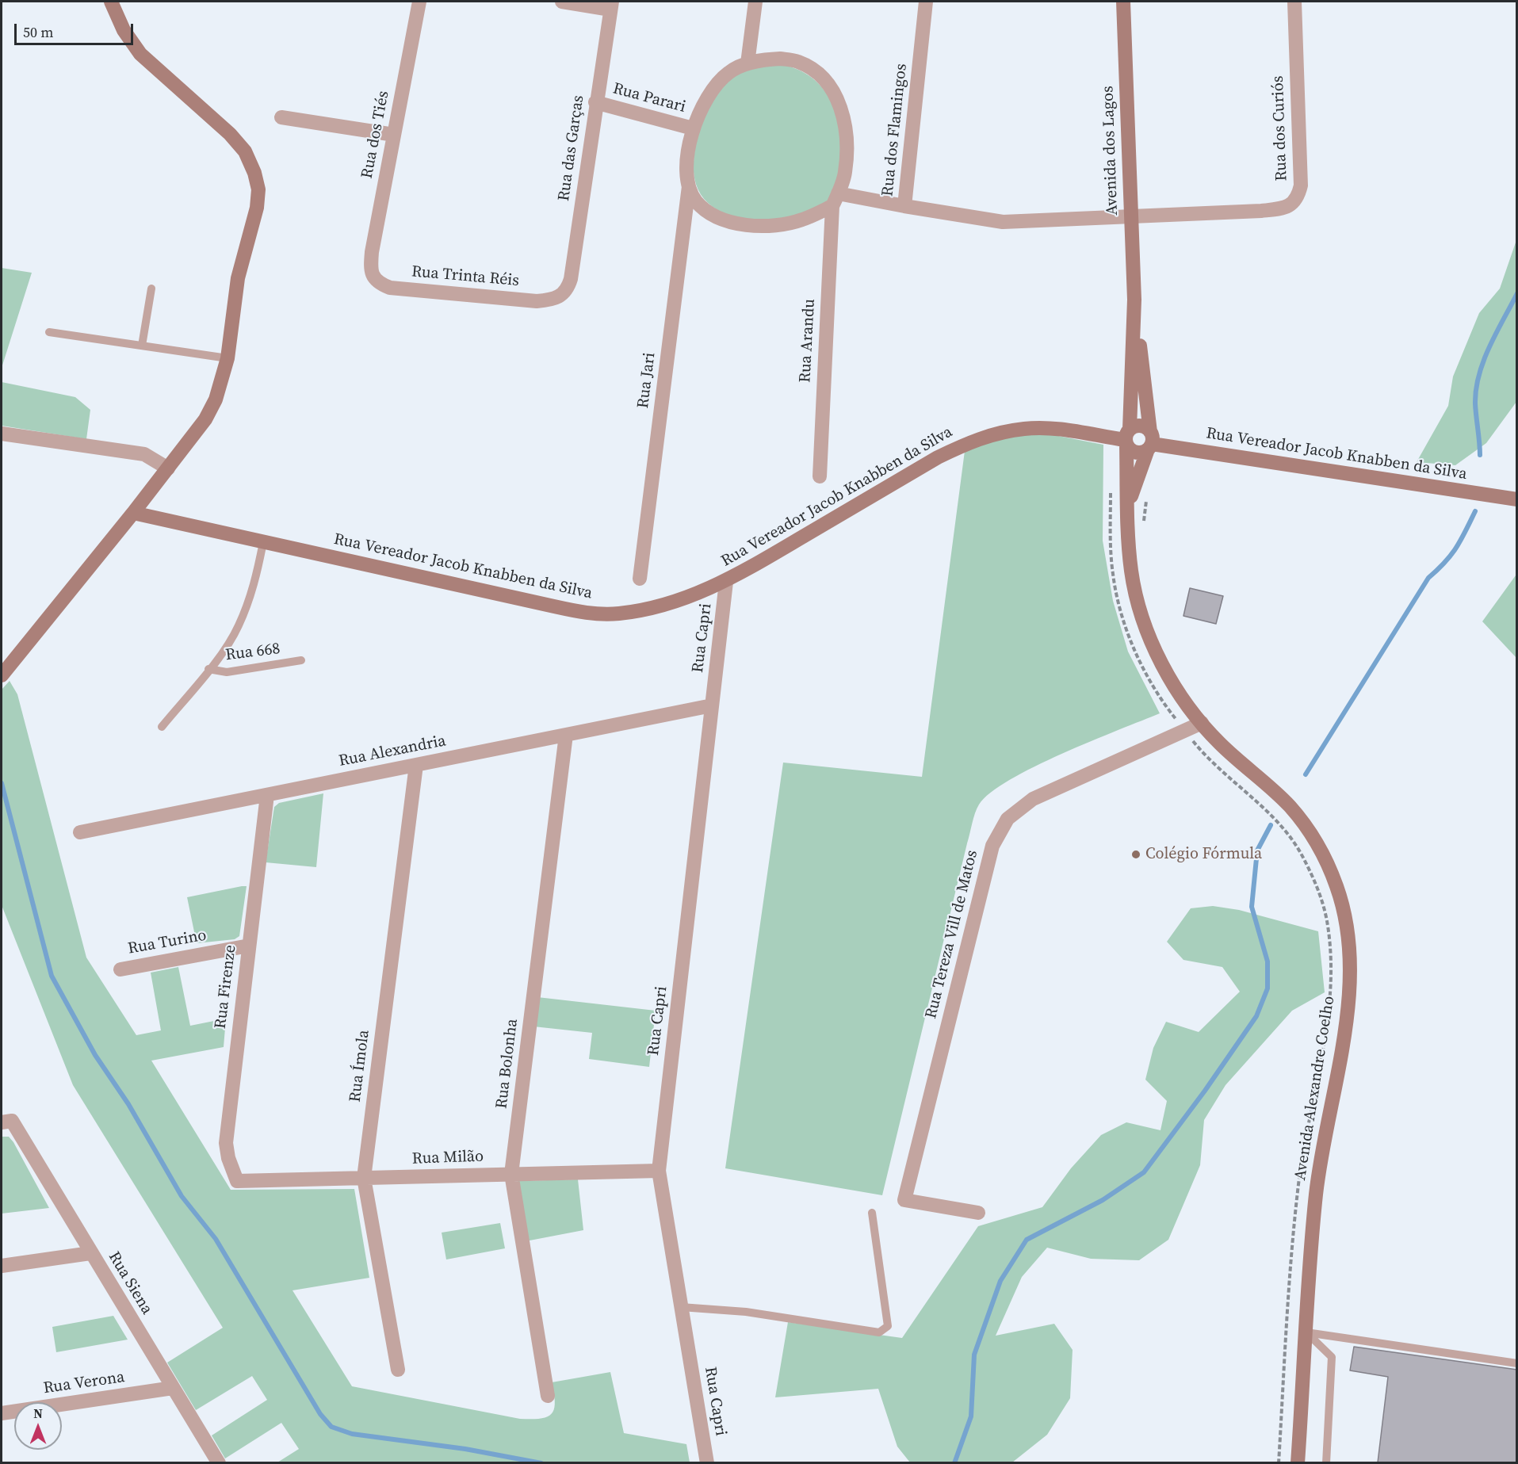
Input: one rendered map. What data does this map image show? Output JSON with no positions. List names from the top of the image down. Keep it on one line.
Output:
{"streets":{"main road":["Avenida dos Lagos","Rua Vereador Jacob Knabben da Silva","Avenida Alexandre Coelho"],"street":["Rua Parari","Rua dos Curiós","Rua dos Flamingos","Rua dos Tiés","Rua das Garças","Rua Trinta Réis","Rua Arandu","Rua Jari","Rua Capri","Rua Alexandria","Rua Tereza Vill de Matos","Rua Turino","Rua Firenze","Rua Bolonha","Rua Ímola","Rua Milão","Rua Siena","Rua Verona"],"lane":["Rua 668"]},"crossings":[["Rua Parari","Rua das Garças"],["Rua Parari","Rua Arandu"],["Rua Parari","Rua Jari"],["Rua dos Curiós","Rua dos Flamingos"],["Rua dos Curiós","Avenida dos Lagos"],["Rua dos Flamingos","Avenida dos Lagos"],["Rua dos Tiés","Rua Trinta Réis"],["Rua das Garças","Rua Trinta Réis"],["Avenida dos Lagos","Rua Vereador Jacob Knabben da Silva"],["Avenida dos Lagos","Avenida Alexandre Coelho"],["Rua Arandu","Rua Jari"],["Rua Vereador Jacob Knabben da Silva","Rua Capri"],["Rua Vereador Jacob Knabben da Silva","Avenida Alexandre Coelho"],["Rua Capri","Rua Alexandria"],["Rua Capri","Rua Milão"],["Rua Alexandria","Rua Firenze"],["Rua Alexandria","Rua Bolonha"],["Rua Alexandria","Rua Ímola"],["Rua Tereza Vill de Matos","Avenida Alexandre Coelho"],["Rua Turino","Rua Firenze"],["Rua Firenze","Rua Milão"],["Rua Bolonha","Rua Milão"],["Rua Ímola","Rua Milão"],["Rua Siena","Rua Verona"]],"places":["Colégio Fórmula"],"scale_bar":"50 m","north":"top"}
